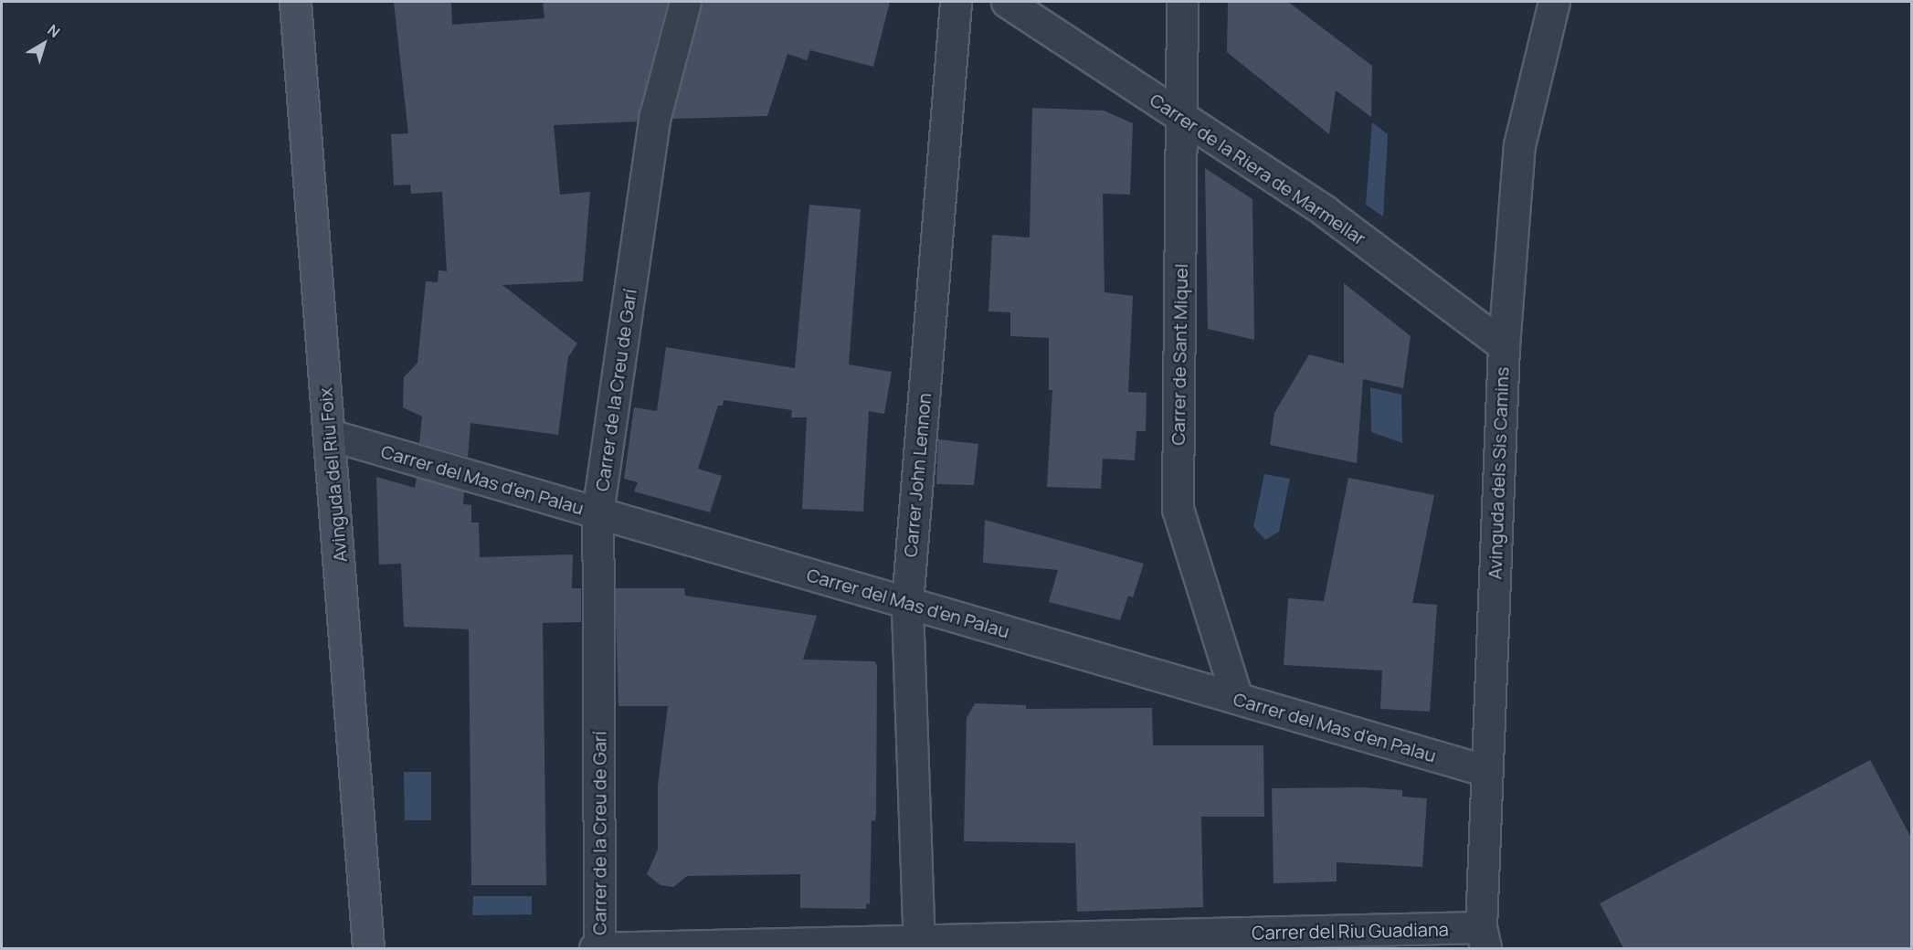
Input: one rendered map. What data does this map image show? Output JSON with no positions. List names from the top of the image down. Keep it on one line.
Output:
{"streets":{"street":["Carrer de la Riera de Marmellar","Carrer de Sant Miquel","Carrer de la Creu de Garí","Avinguda dels Sis Camins","Avinguda del Riu Foix","Carrer John Lennon","Carrer del Mas d'en Palau","Carrer del Riu Guadiana"]},"crossings":[["Carrer de la Riera de Marmellar","Carrer de Sant Miquel"],["Carrer de la Riera de Marmellar","Avinguda dels Sis Camins"],["Carrer de Sant Miquel","Carrer del Mas d'en Palau"],["Carrer de la Creu de Garí","Carrer del Mas d'en Palau"],["Carrer de la Creu de Garí","Carrer del Riu Guadiana"],["Avinguda dels Sis Camins","Carrer del Mas d'en Palau"],["Avinguda dels Sis Camins","Carrer del Riu Guadiana"],["Avinguda del Riu Foix","Carrer del Mas d'en Palau"],["Carrer John Lennon","Carrer del Mas d'en Palau"],["Carrer John Lennon","Carrer del Riu Guadiana"]],"north":"top right"}
